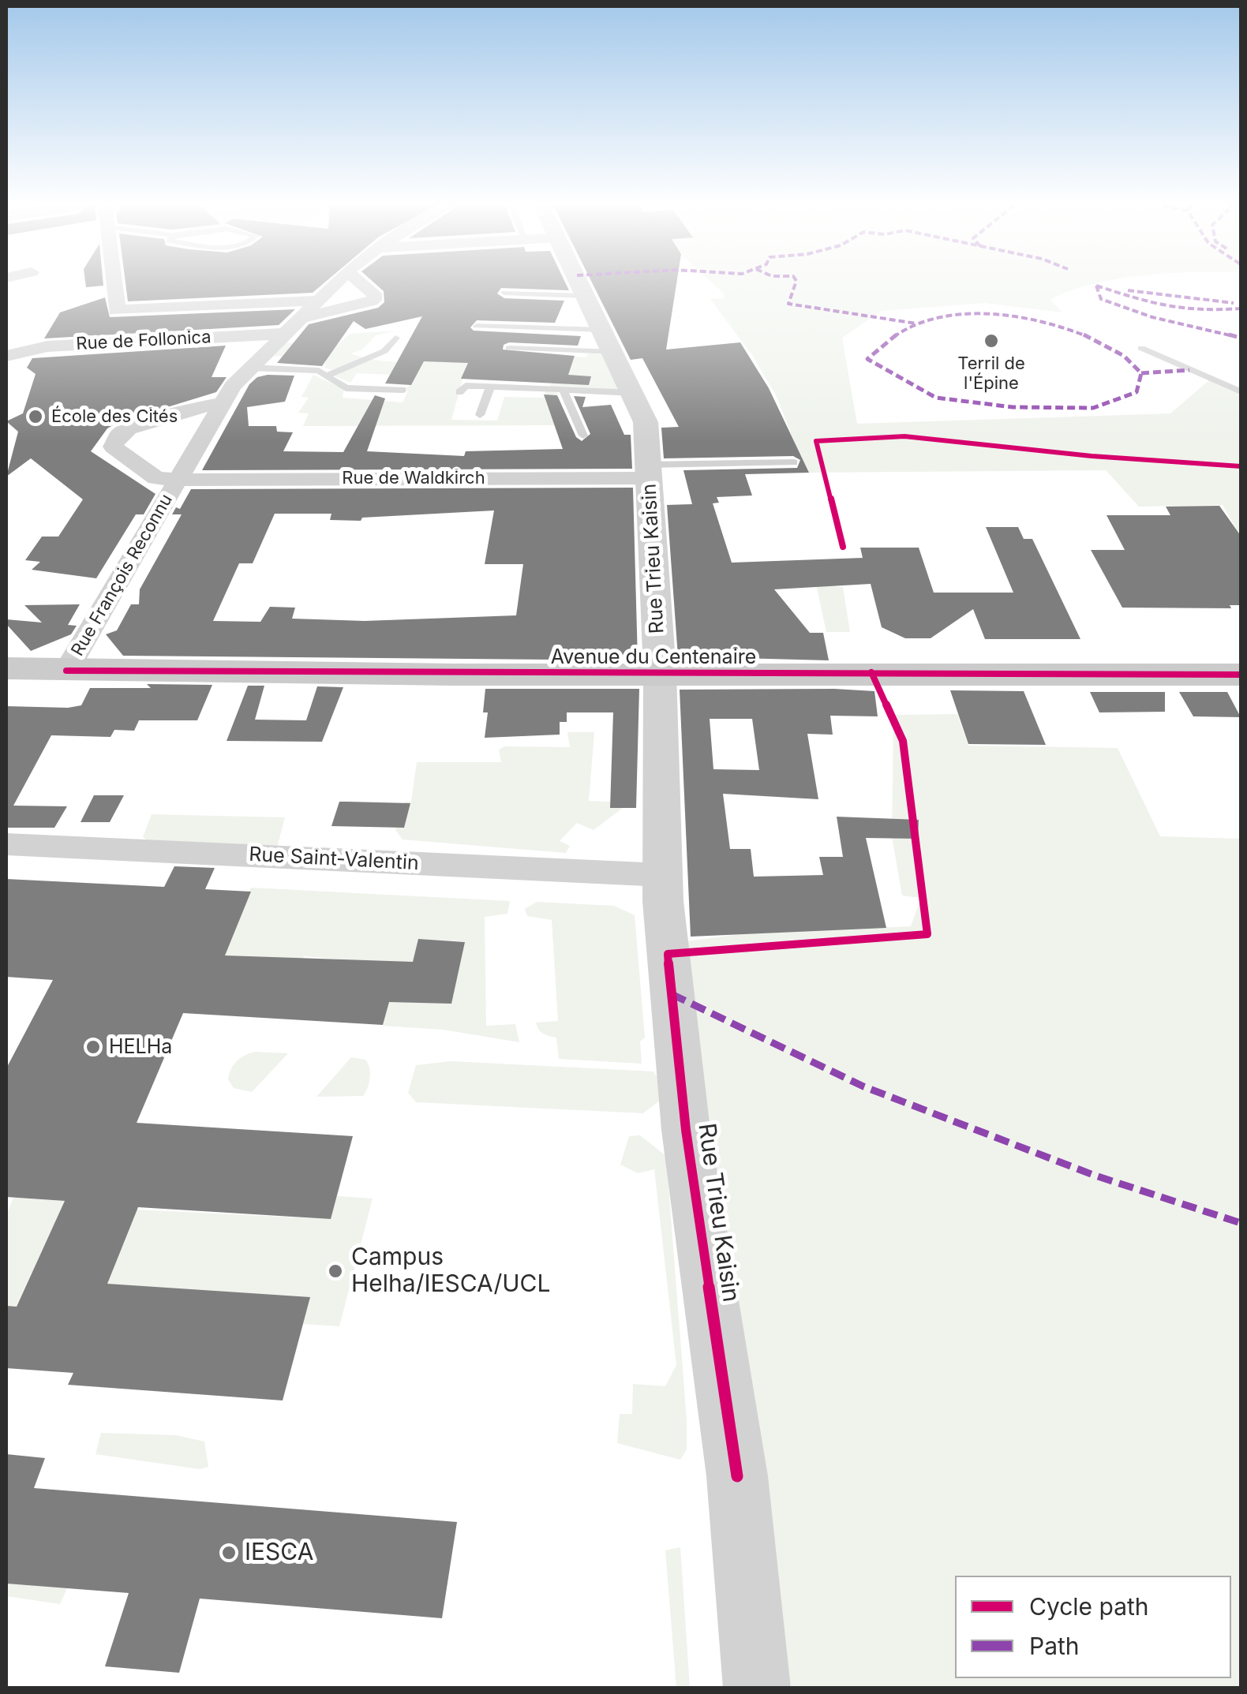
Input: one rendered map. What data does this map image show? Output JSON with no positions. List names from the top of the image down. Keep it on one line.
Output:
{"streets":{"main road":["Avenue du Centenaire"],"street":["Rue de Follonica","Rue de Waldkirch","Rue Trieu Kaisin","Rue François Reconnu","Rue Saint-Valentin"]},"crossings":[["Rue de Follonica","Rue François Reconnu"],["Rue de Waldkirch","Rue Trieu Kaisin"],["Rue de Waldkirch","Rue François Reconnu"],["Rue Trieu Kaisin","Avenue du Centenaire"],["Rue Trieu Kaisin","Rue Saint-Valentin"],["Rue François Reconnu","Avenue du Centenaire"]],"places":["Terril de l'Épine","École des Cités","HELHa","Campus Helha/IESCA/UCL","IESCA"],"legend":["Cycle path","Path"]}
